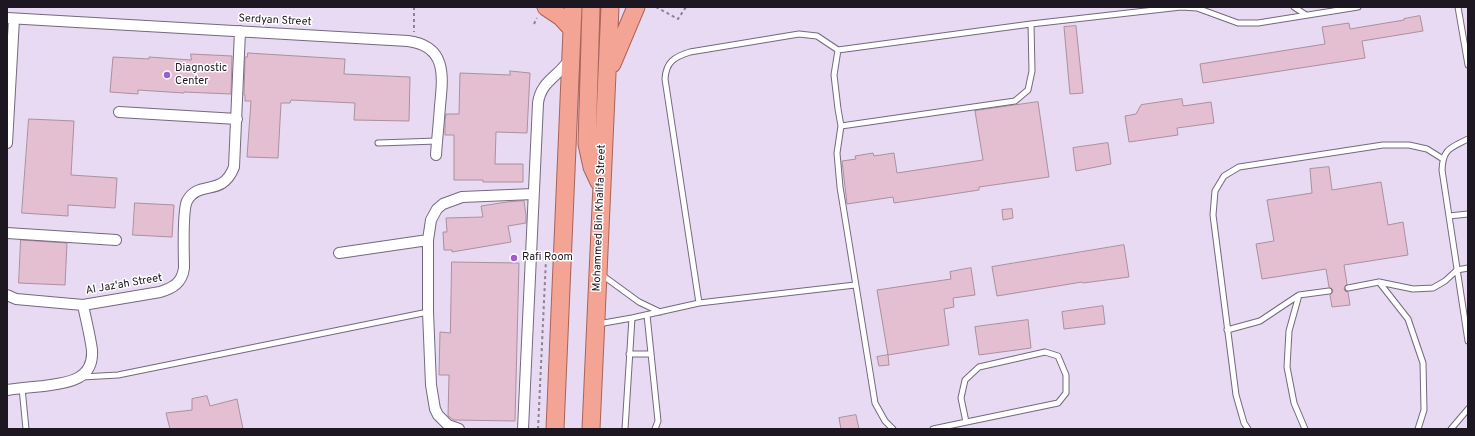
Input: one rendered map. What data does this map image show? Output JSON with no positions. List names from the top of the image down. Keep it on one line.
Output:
{"streets":{"highway":["Mohammed Bin Khalifa Street"],"street":["Serdyan Street","Al Jaz'ah Street"]},"crossings":[["Serdyan Street","Al Jaz'ah Street"]],"places":["Diagnostic Center","Rafi Room"]}
